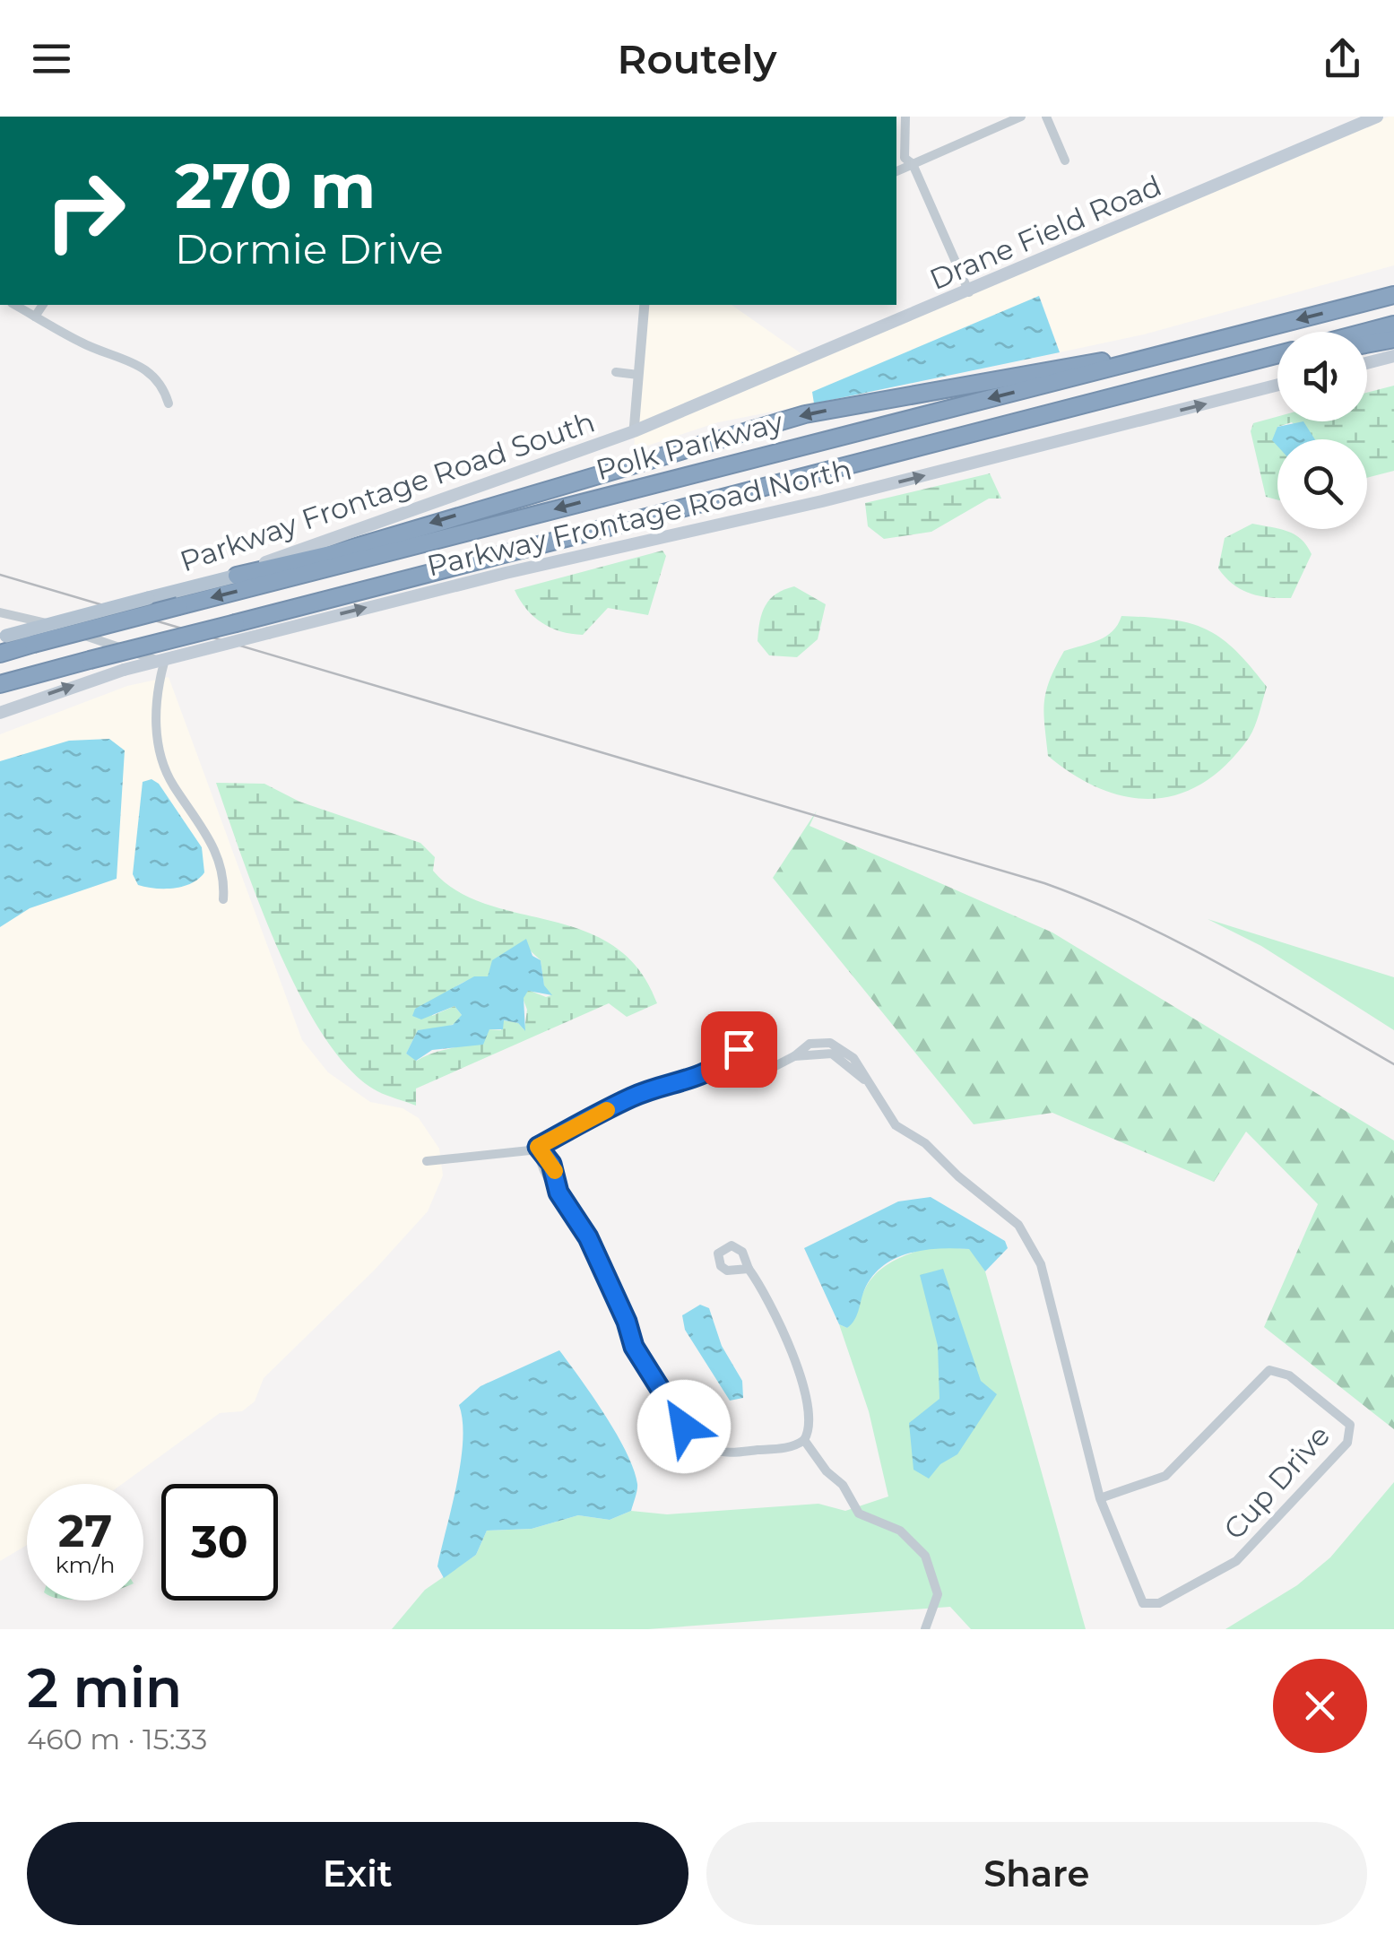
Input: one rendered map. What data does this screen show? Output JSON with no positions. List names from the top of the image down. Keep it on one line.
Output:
{"streets":{"highway":["Polk Parkway"],"main road":["Drane Field Road","Parkway Frontage Road South","Parkway Frontage Road North"],"street":["Cup Drive"]},"crossings":[["Drane Field Road","Parkway Frontage Road South"]],"one_way":["Parkway Frontage Road North"],"page":{"header":"Routely","turn":["270 m","Dormie Drive"],"speed":"27 km/h","limit":"30","heading":["2 min","460 m · 15:33"],"buttons":["Exit","Share"]}}
